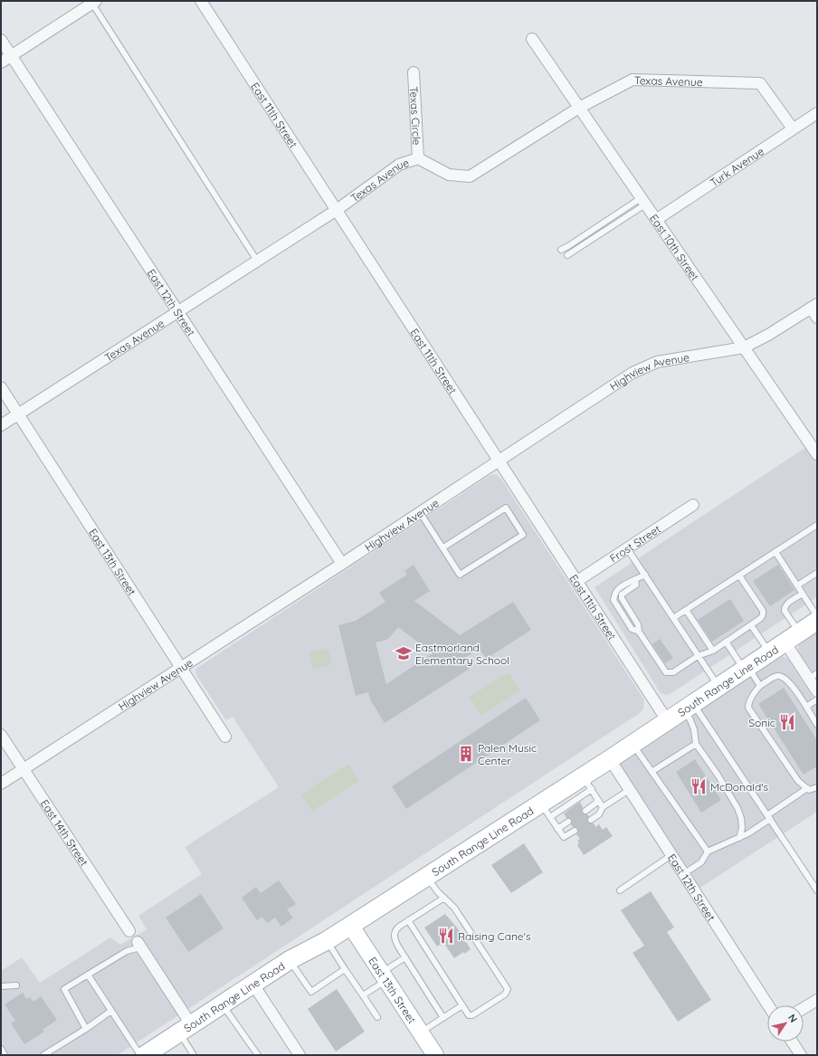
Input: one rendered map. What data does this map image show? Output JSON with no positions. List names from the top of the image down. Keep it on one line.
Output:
{"streets":{"main road":["South Range Line Road"],"street":["Texas Avenue","East 11th Street","Texas Circle","Turk Avenue","East 10th Street","East 12th Street","Highview Avenue","Frost Street","East 13th Street","East 14th Street"]},"crossings":[["Texas Avenue","East 11th Street"],["Texas Avenue","Texas Circle"],["Texas Avenue","Turk Avenue"],["Texas Avenue","East 10th Street"],["Texas Avenue","East 12th Street"],["Texas Avenue","East 13th Street"],["East 11th Street","Highview Avenue"],["East 11th Street","Frost Street"],["East 11th Street","South Range Line Road"],["Turk Avenue","East 10th Street"],["East 10th Street","Highview Avenue"],["East 12th Street","Highview Avenue"],["East 12th Street","South Range Line Road"],["Highview Avenue","East 13th Street"],["Highview Avenue","East 14th Street"],["East 13th Street","South Range Line Road"]],"places":{"school or university":["Eastmorland Elementary School"],"restaurant":["Sonic","McDonald's","Raising Cane's"],"building":["Palen Music Center"]},"north":"top right"}
